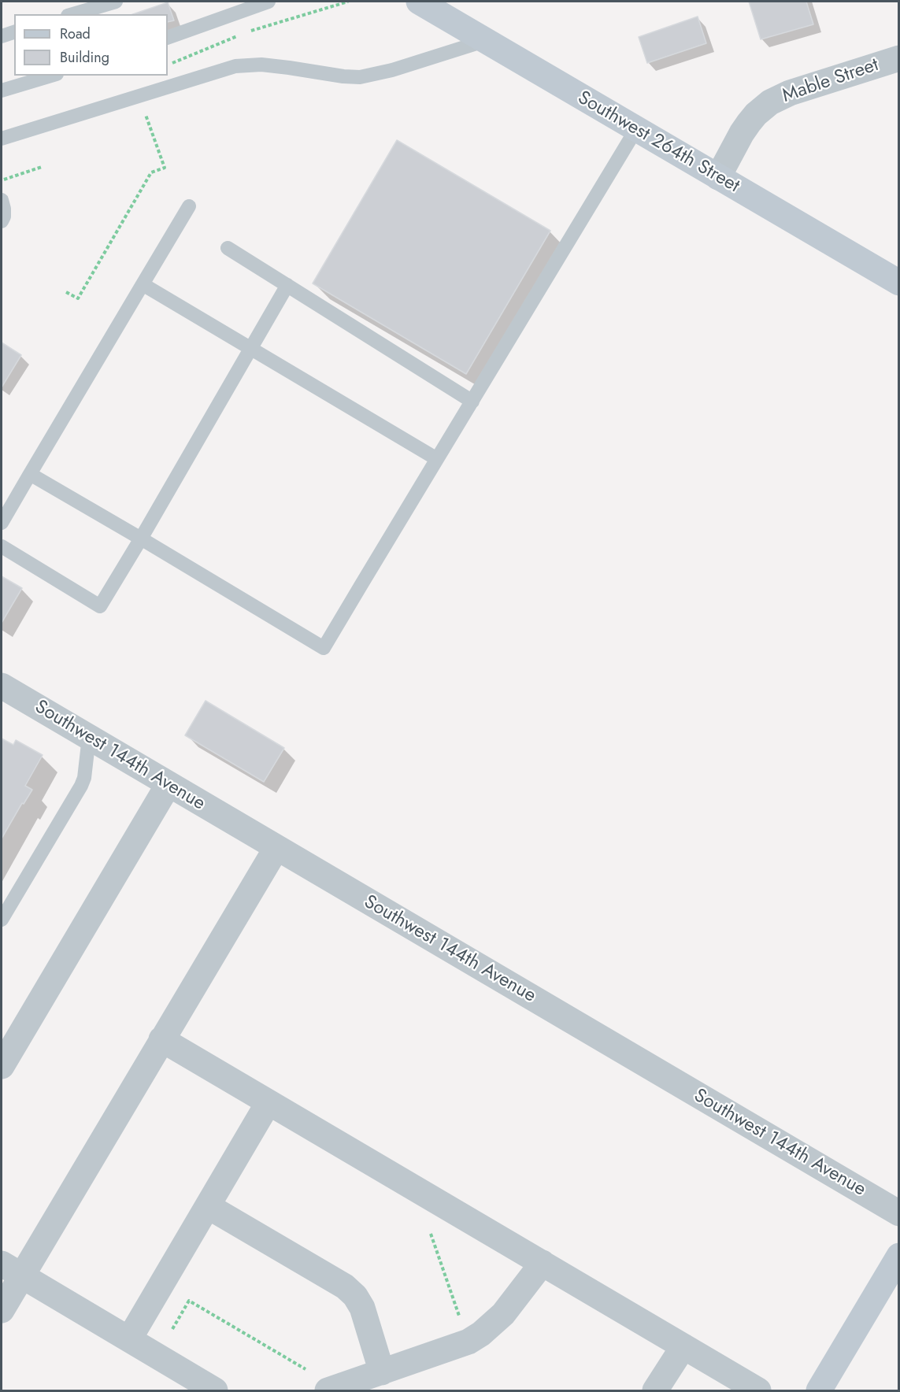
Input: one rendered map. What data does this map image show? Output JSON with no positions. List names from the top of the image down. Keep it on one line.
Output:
{"streets":{"street":["Mable Street","Southwest 264th Street","Southwest 144th Avenue"]},"crossings":[["Mable Street","Southwest 264th Street"]],"legend":["Road","Building"]}
